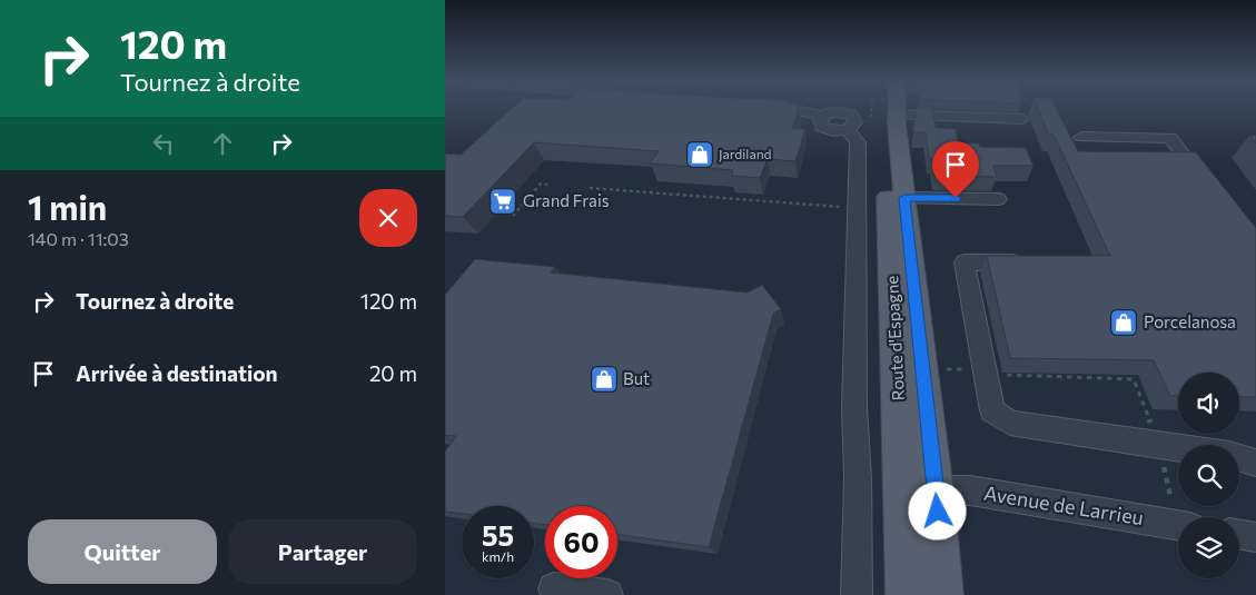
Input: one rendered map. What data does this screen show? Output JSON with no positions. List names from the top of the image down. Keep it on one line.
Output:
{"streets":{"main road":["Route d'Espagne"],"street":["Avenue de Larrieu"]},"crossings":[["Route d'Espagne","Avenue de Larrieu"]],"places":{"shop":["Jardiland","Porcelanosa","But"],"supermarket":["Grand Frais"]},"page":{"turn":["120 m","Tournez à droite"],"heading":["1 min","140 m · 11:03"],"list":[{"name":"Tournez à droite","value":"120 m"},{"name":"Arrivée à destination","value":"20 m"}],"speed":"55 km/h","limit":"60","buttons":["Quitter","Partager"]}}
